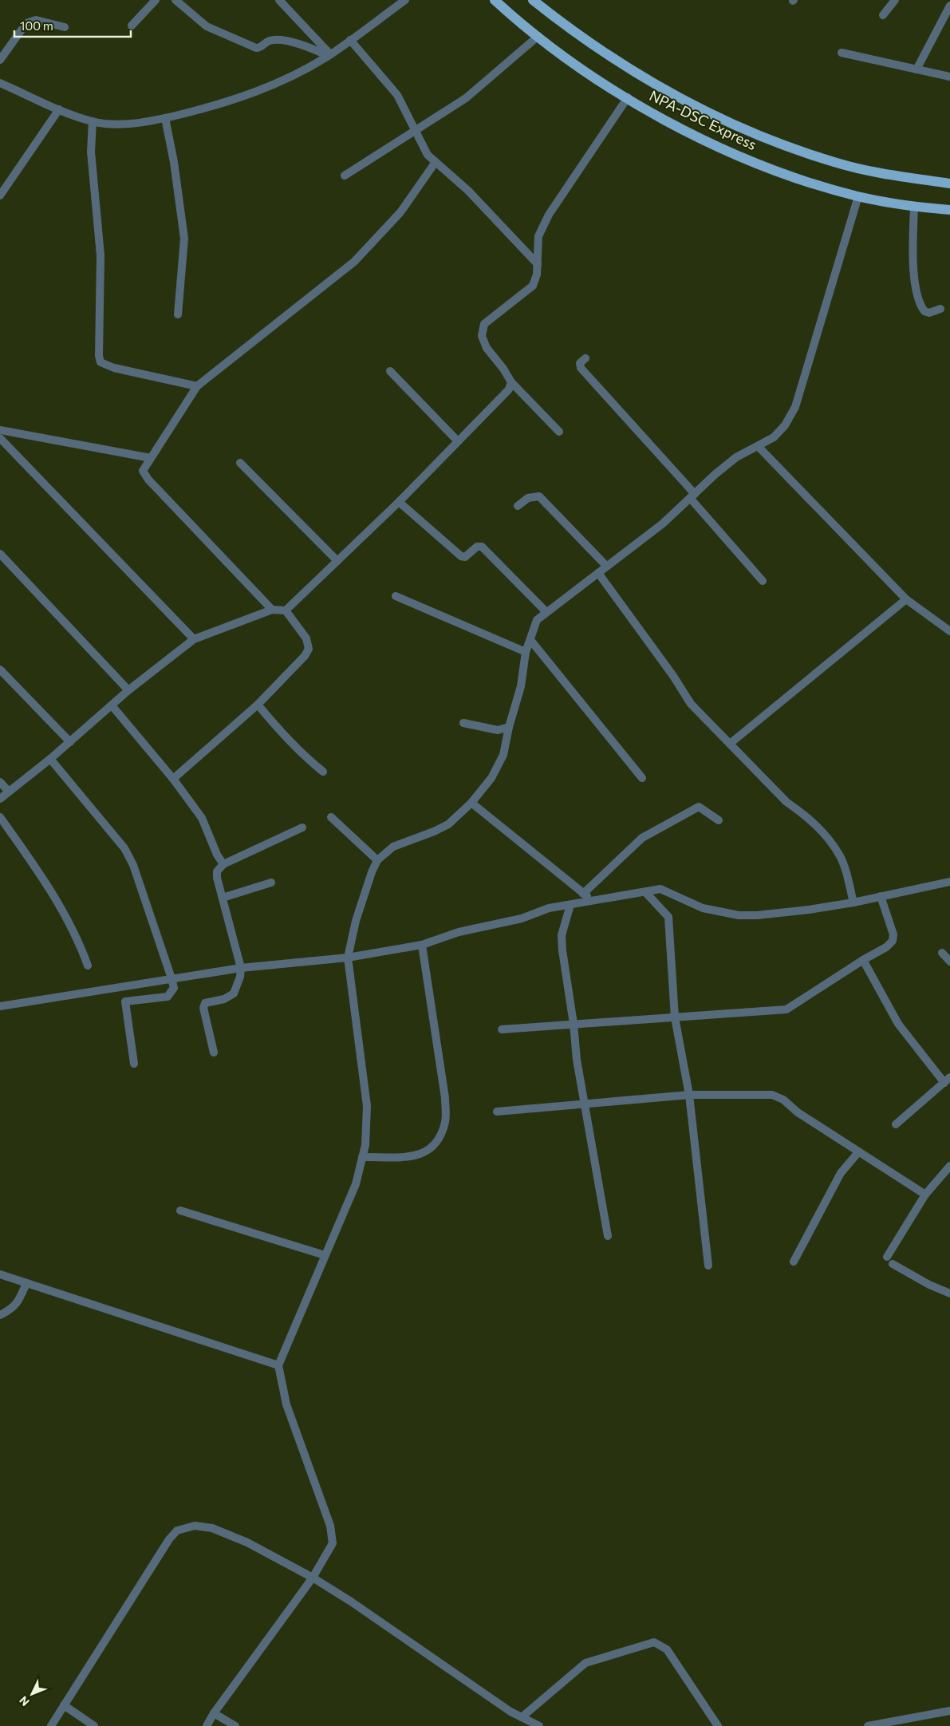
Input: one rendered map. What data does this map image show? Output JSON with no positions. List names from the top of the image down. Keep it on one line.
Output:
{"streets":{"main road":["NPA-DSC Express"]},"scale_bar":"100 m","north":"bottom left"}
